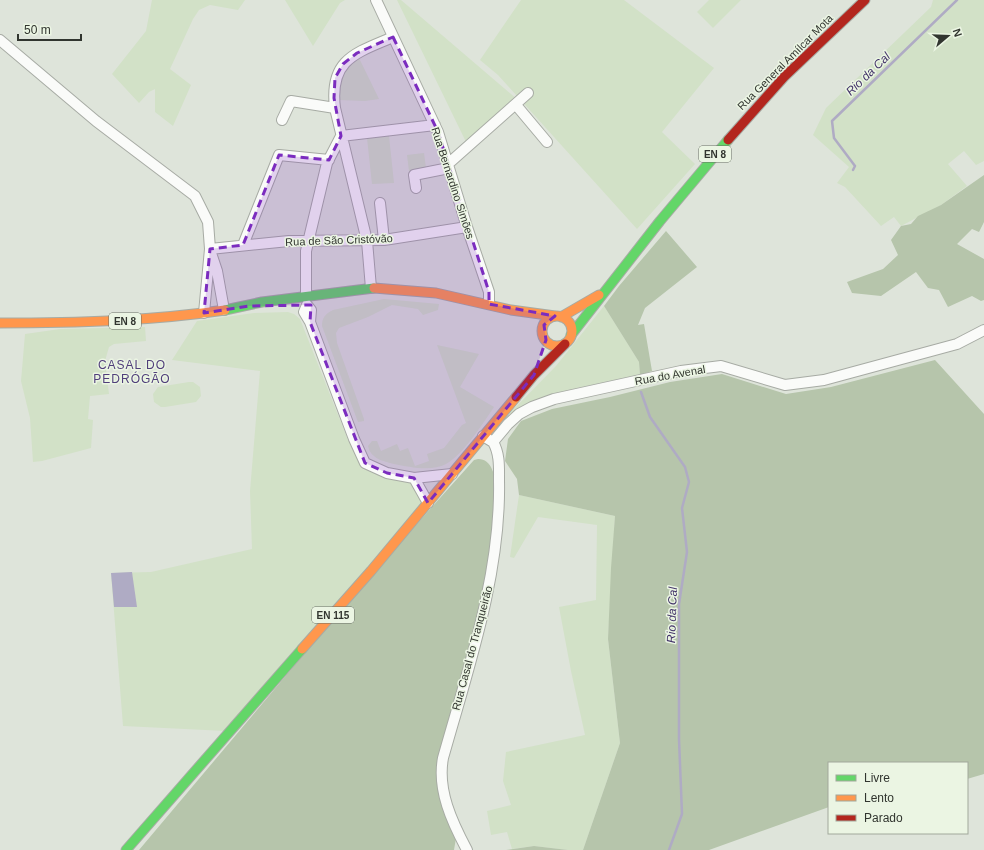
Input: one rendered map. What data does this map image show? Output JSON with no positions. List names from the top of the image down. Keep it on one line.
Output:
{"streets":{"main road":["Rua General Amílcar Mota","EN 8","EN 115"],"street":["Rua Bernardino Simões","Rua de São Cristóvão","Rua do Avenal","Rua Casal do Tranqueirão"]},"crossings":[["Rua General Amílcar Mota","EN 8"],["Rua General Amílcar Mota","EN 115"],["EN 8","Rua Bernardino Simões"],["EN 8","EN 115"],["Rua Bernardino Simões","Rua de São Cristóvão"],["Rua do Avenal","Rua Casal do Tranqueirão"]],"districts":["CASAL DO PEDRÓGÃO"],"water":["Rio da Cal"],"legend":["Livre","Lento","Parado"],"scale_bar":"50 m","north":"right"}
